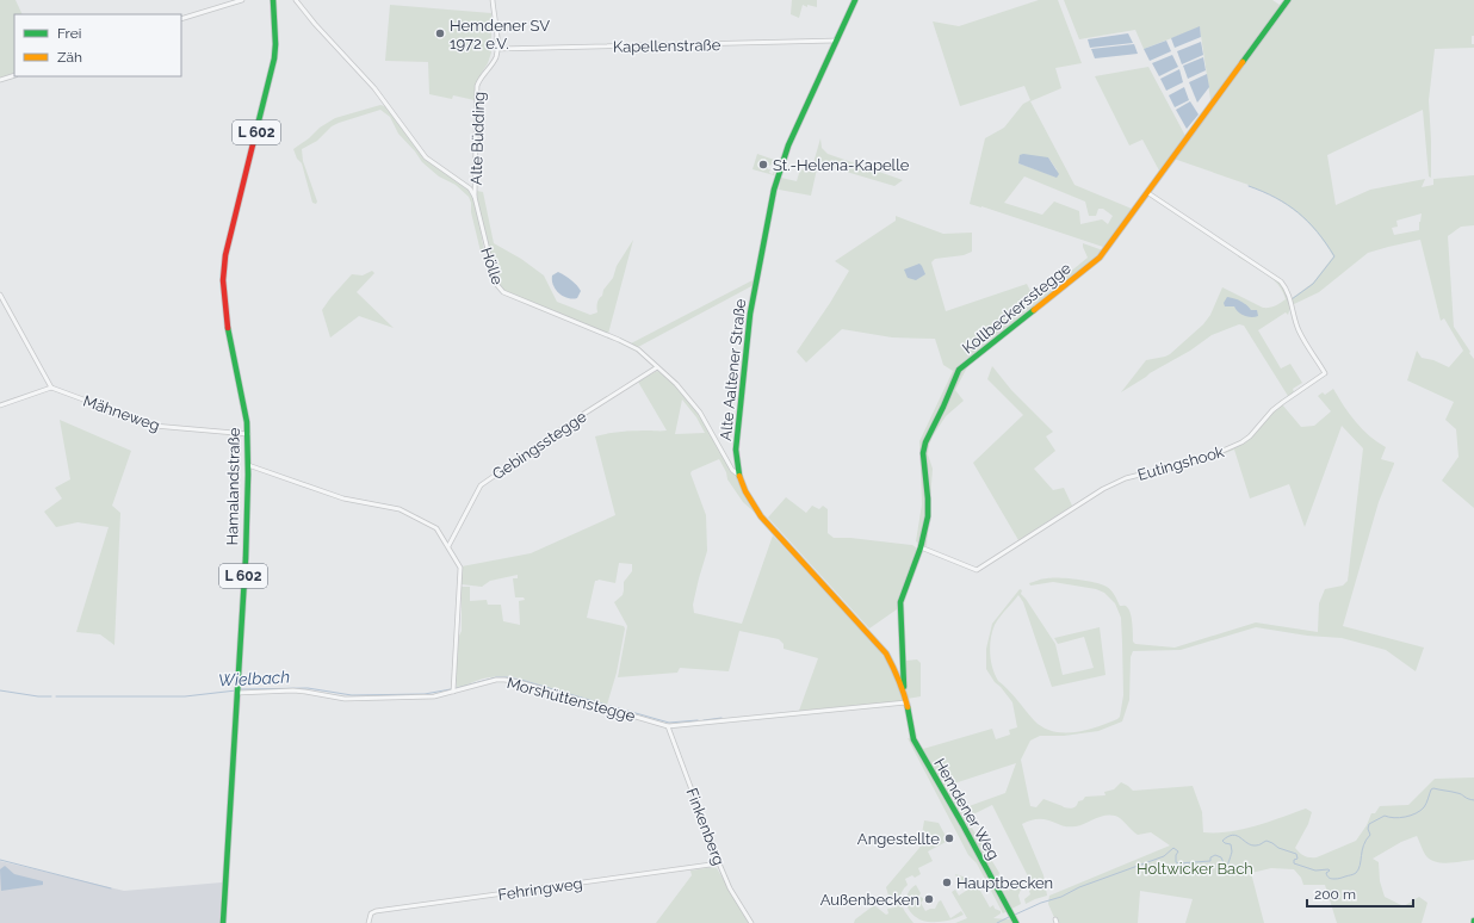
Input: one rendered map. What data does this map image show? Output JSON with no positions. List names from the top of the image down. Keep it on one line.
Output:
{"streets":{"street":["Kapellenstraße","L 602","Alte Büdding","Hölle","Kollbeckersstegge","Alte Aaltener Straße","Mähneweg","Gebingsstegge","Eutingshook","Hamalandstraße","Morshüttenstegge","Hemdener Weg","Finkenberg","Fehringweg"]},"crossings":[["Kapellenstraße","Alte Büdding"],["Kapellenstraße","Alte Aaltener Straße"],["Alte Büdding","Hölle"],["Hölle","Alte Aaltener Straße"],["Hölle","Gebingsstegge"],["Kollbeckersstegge","Alte Aaltener Straße"],["Kollbeckersstegge","Eutingshook"],["Alte Aaltener Straße","Morshüttenstegge"],["Alte Aaltener Straße","Hemdener Weg"],["Mähneweg","Hamalandstraße"],["Hamalandstraße","Morshüttenstegge"],["Morshüttenstegge","Hemdener Weg"],["Morshüttenstegge","Finkenberg"],["Finkenberg","Fehringweg"]],"water":["Wielbach"],"parks":["Holtwicker Bach"],"places":["Hemdener SV 1972 e.V.","St.-Helena-Kapelle","Angestellte","Hauptbecken","Außenbecken"],"legend":["Frei","Zäh"],"scale_bar":"200 m"}
